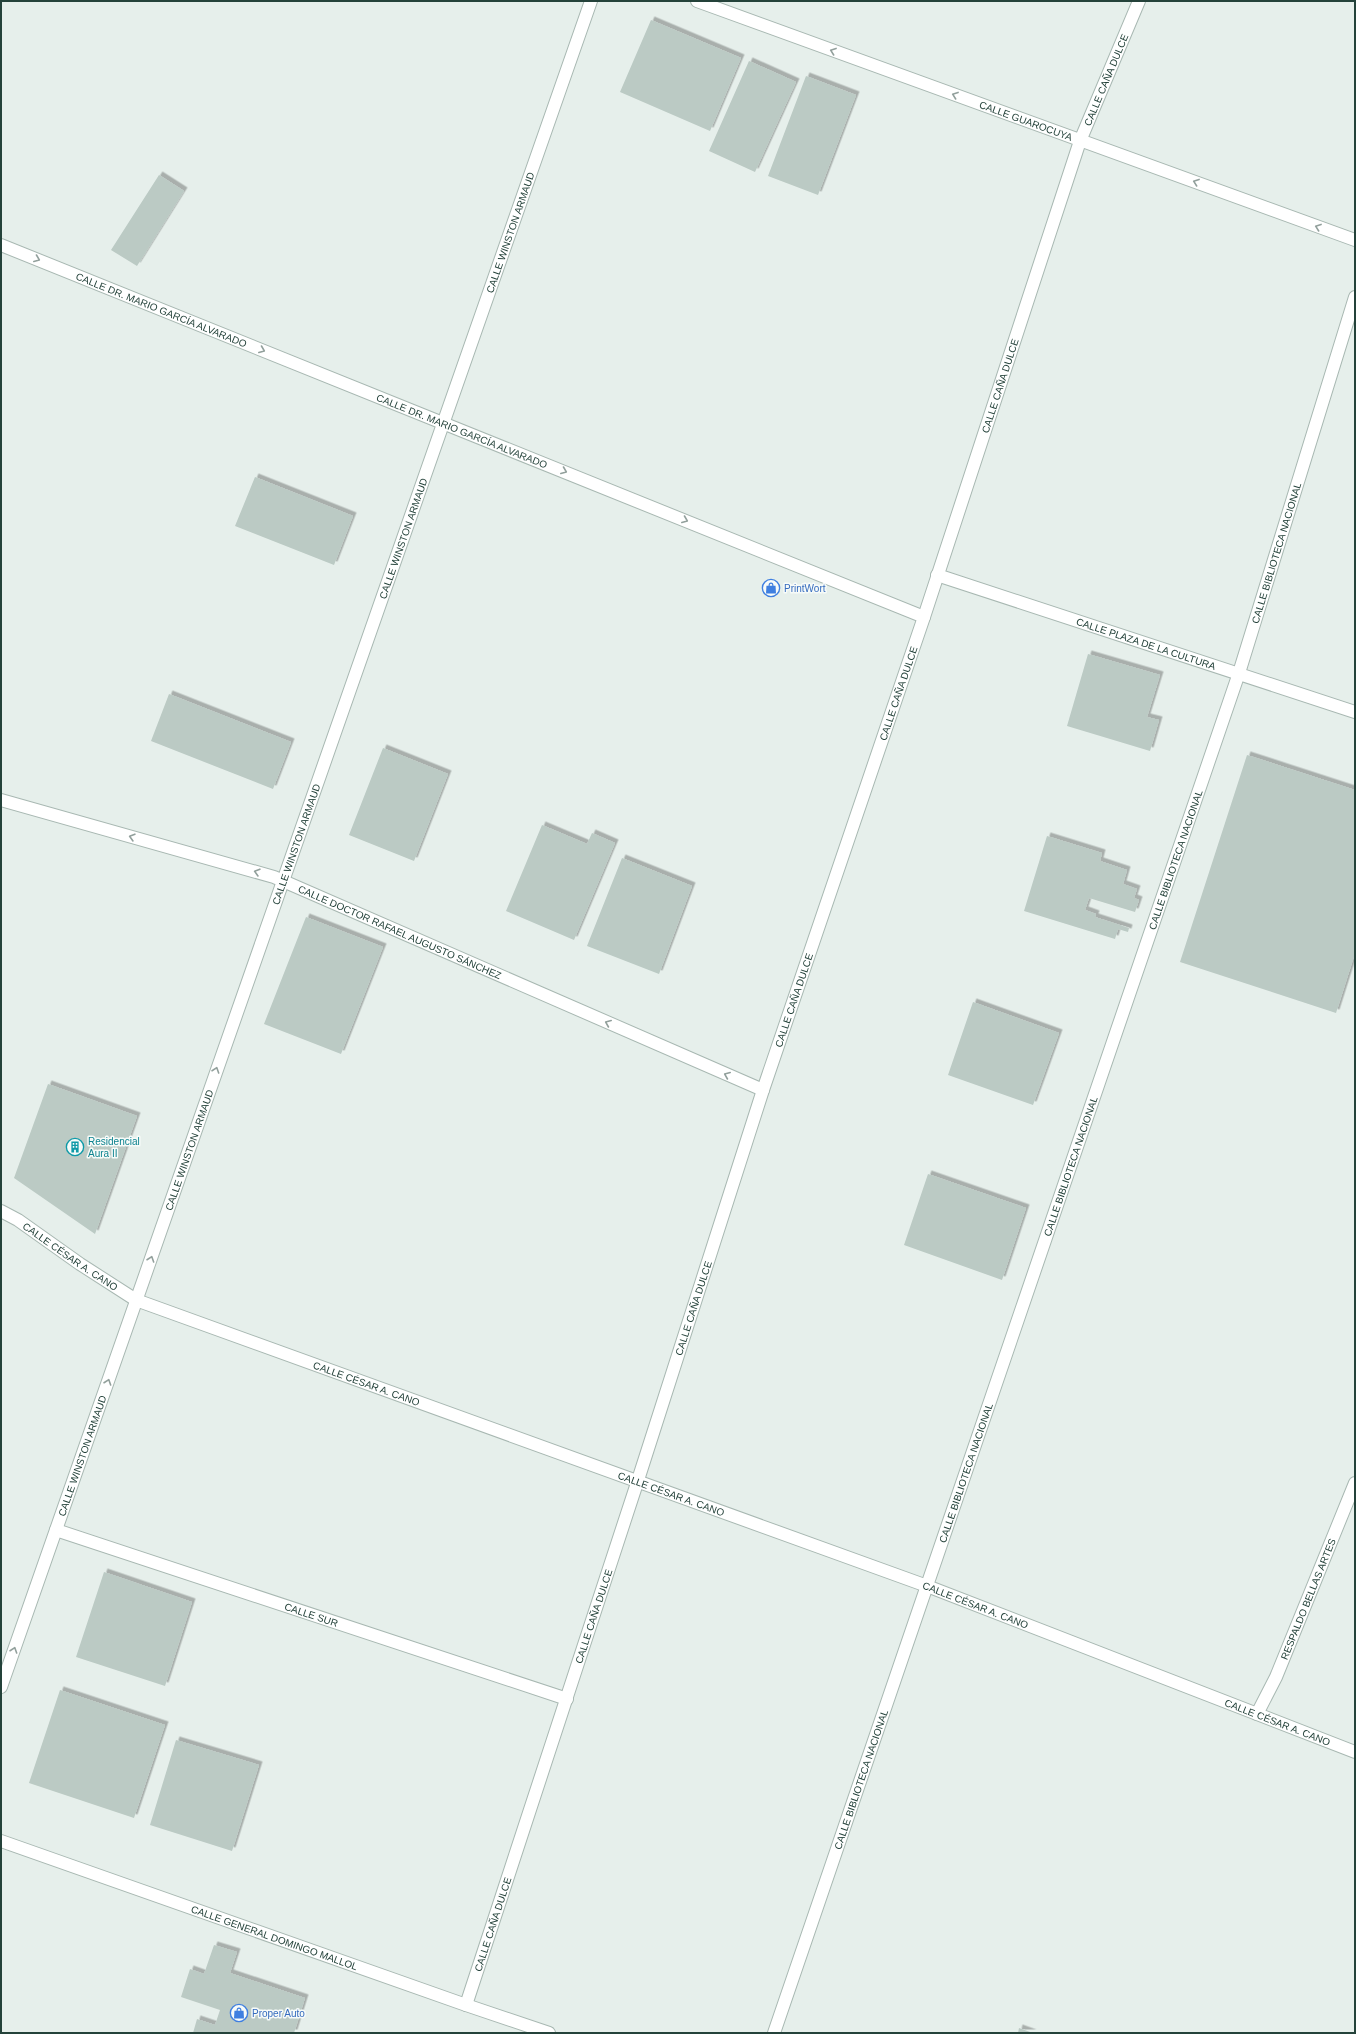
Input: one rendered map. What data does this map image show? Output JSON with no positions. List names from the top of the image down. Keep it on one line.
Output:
{"streets":{"street":["CALLE CAÑA DULCE","CALLE GUAROCUYA","CALLE WINSTON ARMAUD","CALLE DR. MARIO GARCÍA ALVARADO","CALLE BIBLIOTECA NACIONAL","CALLE PLAZA DE LA CULTURA","CALLE DOCTOR RAFAEL AUGUSTO SÁNCHEZ","CALLE CÉSAR A. CANO","RESPALDO BELLAS ARTES","CALLE SUR","CALLE GENERAL DOMINGO MALLOL"]},"crossings":[["CALLE CAÑA DULCE","CALLE GUAROCUYA"],["CALLE CAÑA DULCE","CALLE DR. MARIO GARCÍA ALVARADO"],["CALLE CAÑA DULCE","CALLE PLAZA DE LA CULTURA"],["CALLE CAÑA DULCE","CALLE DOCTOR RAFAEL AUGUSTO SÁNCHEZ"],["CALLE CAÑA DULCE","CALLE CÉSAR A. CANO"],["CALLE CAÑA DULCE","CALLE SUR"],["CALLE CAÑA DULCE","CALLE GENERAL DOMINGO MALLOL"],["CALLE WINSTON ARMAUD","CALLE DR. MARIO GARCÍA ALVARADO"],["CALLE WINSTON ARMAUD","CALLE DOCTOR RAFAEL AUGUSTO SÁNCHEZ"],["CALLE WINSTON ARMAUD","CALLE CÉSAR A. CANO"],["CALLE WINSTON ARMAUD","CALLE SUR"],["CALLE BIBLIOTECA NACIONAL","CALLE PLAZA DE LA CULTURA"],["CALLE BIBLIOTECA NACIONAL","CALLE CÉSAR A. CANO"],["CALLE CÉSAR A. CANO","RESPALDO BELLAS ARTES"]],"one_way":["CALLE GUAROCUYA","CALLE WINSTON ARMAUD","CALLE DR. MARIO GARCÍA ALVARADO","CALLE DOCTOR RAFAEL AUGUSTO SÁNCHEZ"],"places":{"shop":["PrintWort","Proper Auto"],"building":["Residencial Aura II"]}}
